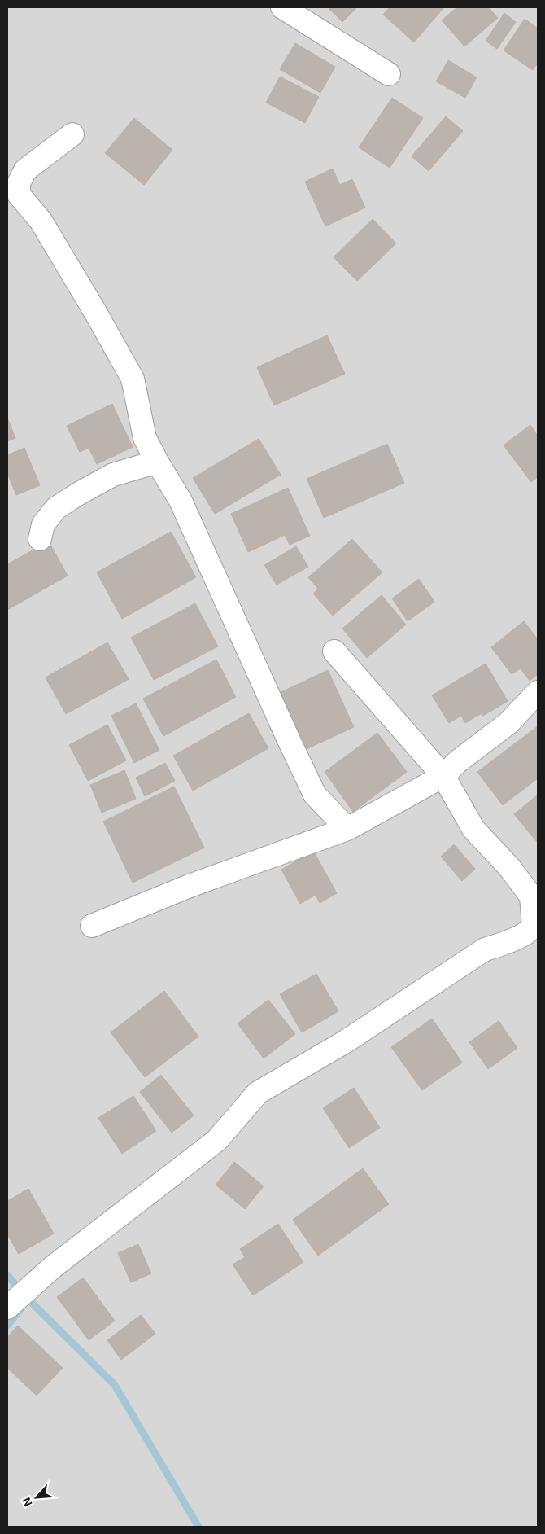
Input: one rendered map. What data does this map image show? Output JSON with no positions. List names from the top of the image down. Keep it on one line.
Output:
{"north":"bottom left"}
